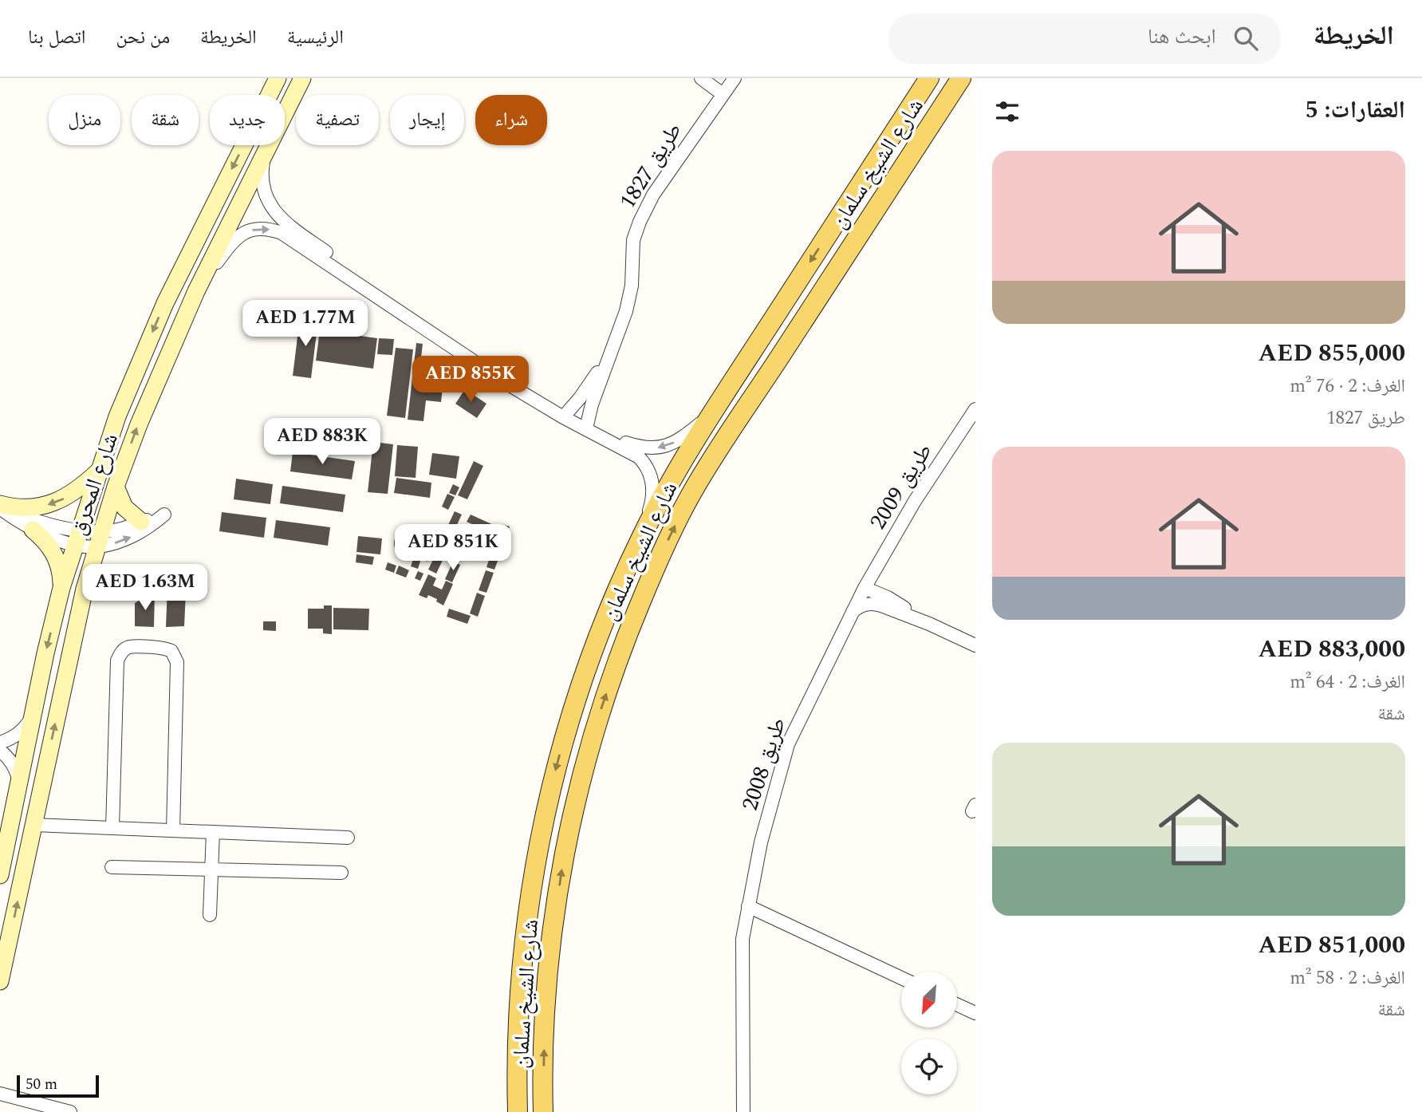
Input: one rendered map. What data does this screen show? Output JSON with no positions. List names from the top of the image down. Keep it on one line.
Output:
{"streets":{"main road":["شارع الشيخ سلمان","شارع المحرق"],"street":["طريق 1827","طريق 2009","طريق 2008"]},"crossings":[["طريق 2009","طريق 2008"]],"scale_bar":"50 m","north":"bottom left","page":{"header":"الخريطة","search":"ابحث هنا","nav":["الرئيسية","الخريطة","من نحن","اتصل بنا"],"heading":"العقارات: 5","chip":["شراء","إيجار","تصفية","جديد","شقة","منزل"],"list":[{"name":"AED 855,000","note":"الغرف: 2 · 76 m² · طريق 1827"},{"name":"AED 883,000","note":"الغرف: 2 · 64 m² · شقة"},{"name":"AED 851,000","note":"الغرف: 2 · 58 m² · شقة"}],"price":["AED 1.77M","AED 855K","AED 883K","AED 851K","AED 1.63M"],"scale":"50 m"}}
